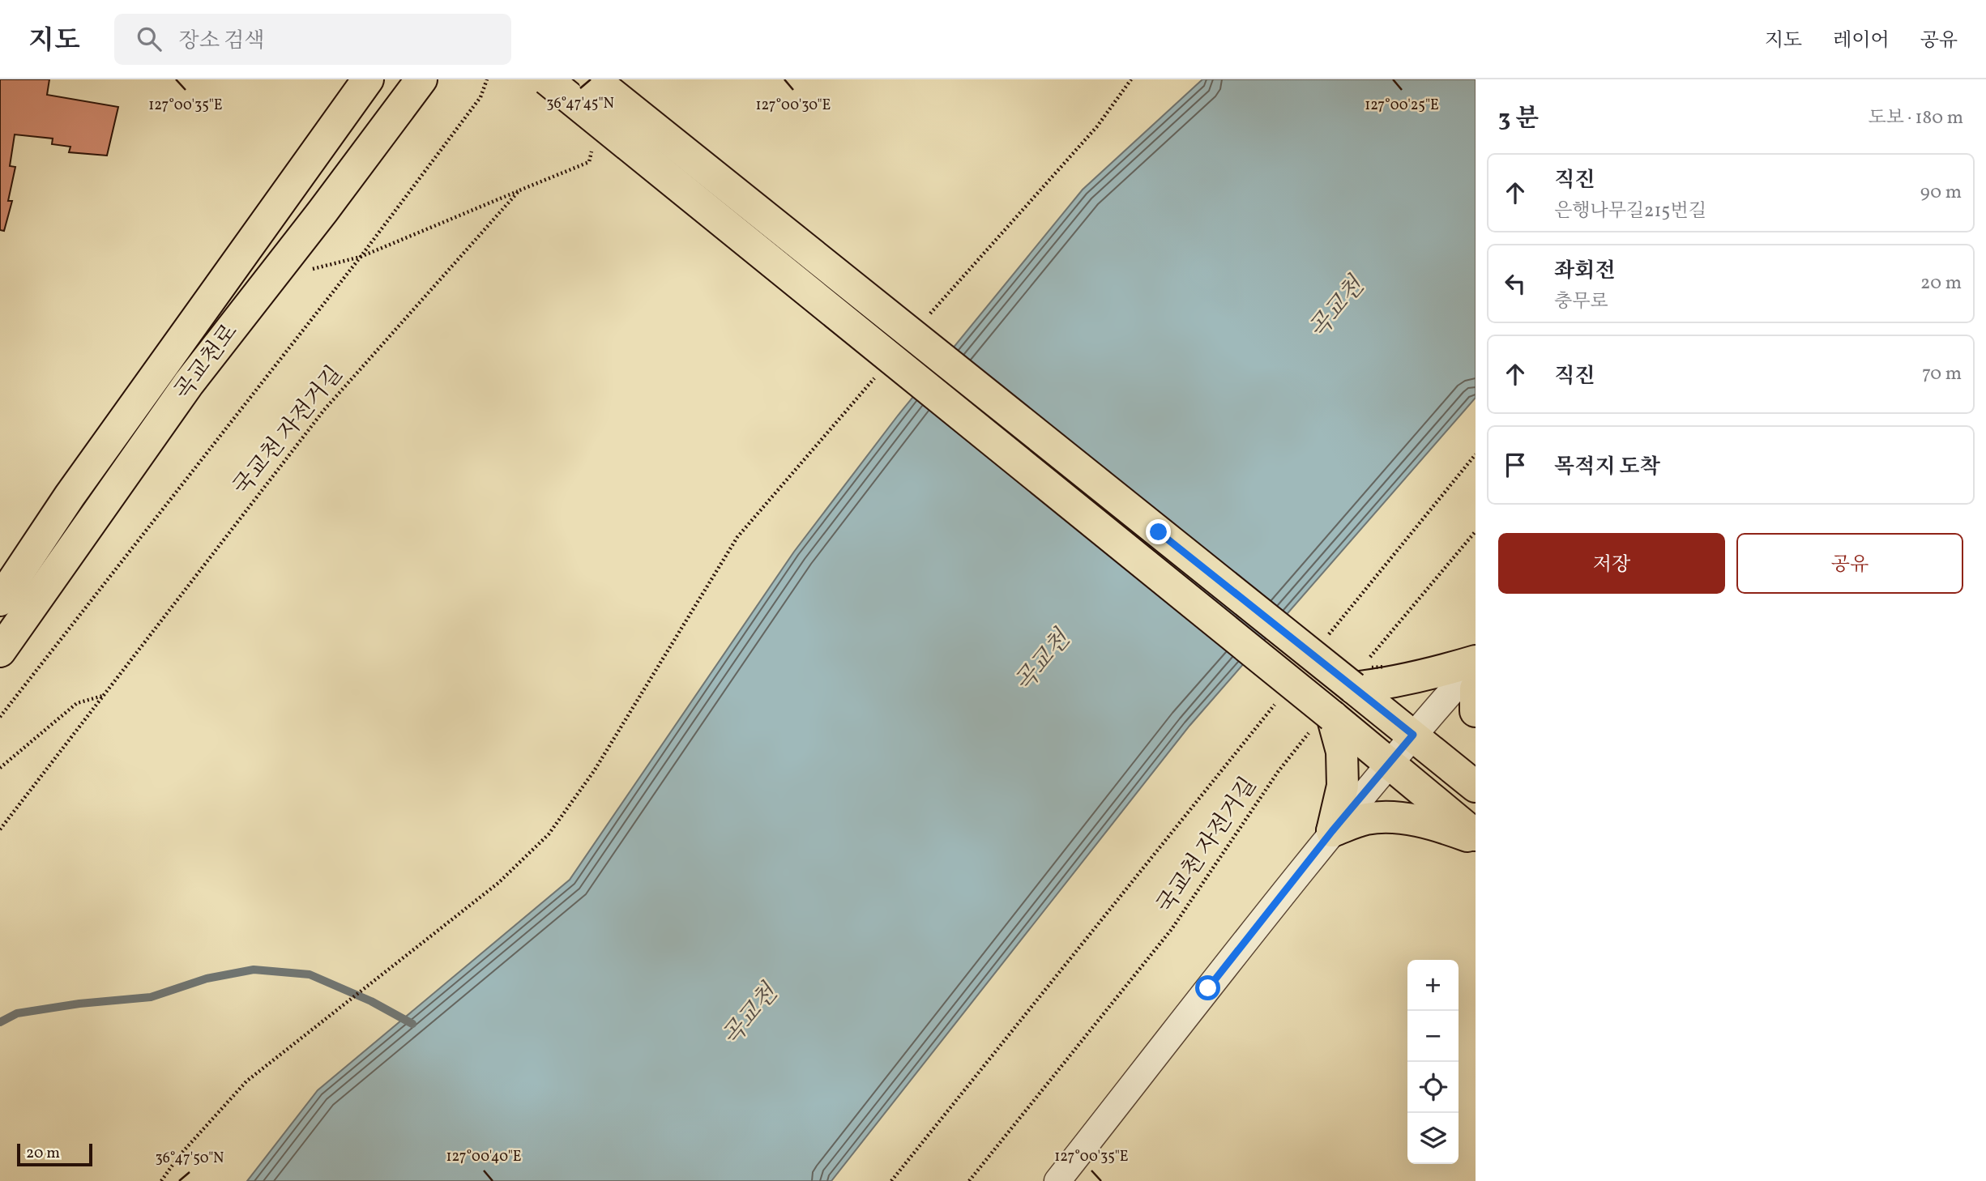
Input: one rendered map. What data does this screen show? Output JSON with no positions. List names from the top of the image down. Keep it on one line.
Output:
{"streets":{"main road":["곡교천로"],"path":["국교천 자전거길"]},"water":["곡교천"],"scale_bar":"20 m","page":{"header":"지도","search":"장소 검색","nav":["지도","레이어","공유"],"heading":["3 분","도보 · 180 m"],"list":[["직진","은행나무길215번길","90 m"],["좌회전","충무로","20 m"],["직진","70 m"],"목적지 도착"],"buttons":["저장","공유"],"map_buttons":["+","−"],"scale":"20 m"},"coordinates":["36°47'45\"N","127°00'25\"E","127°00'35\"E","127°00'30\"E","127°00'40\"E","36°47'50\"N"]}
